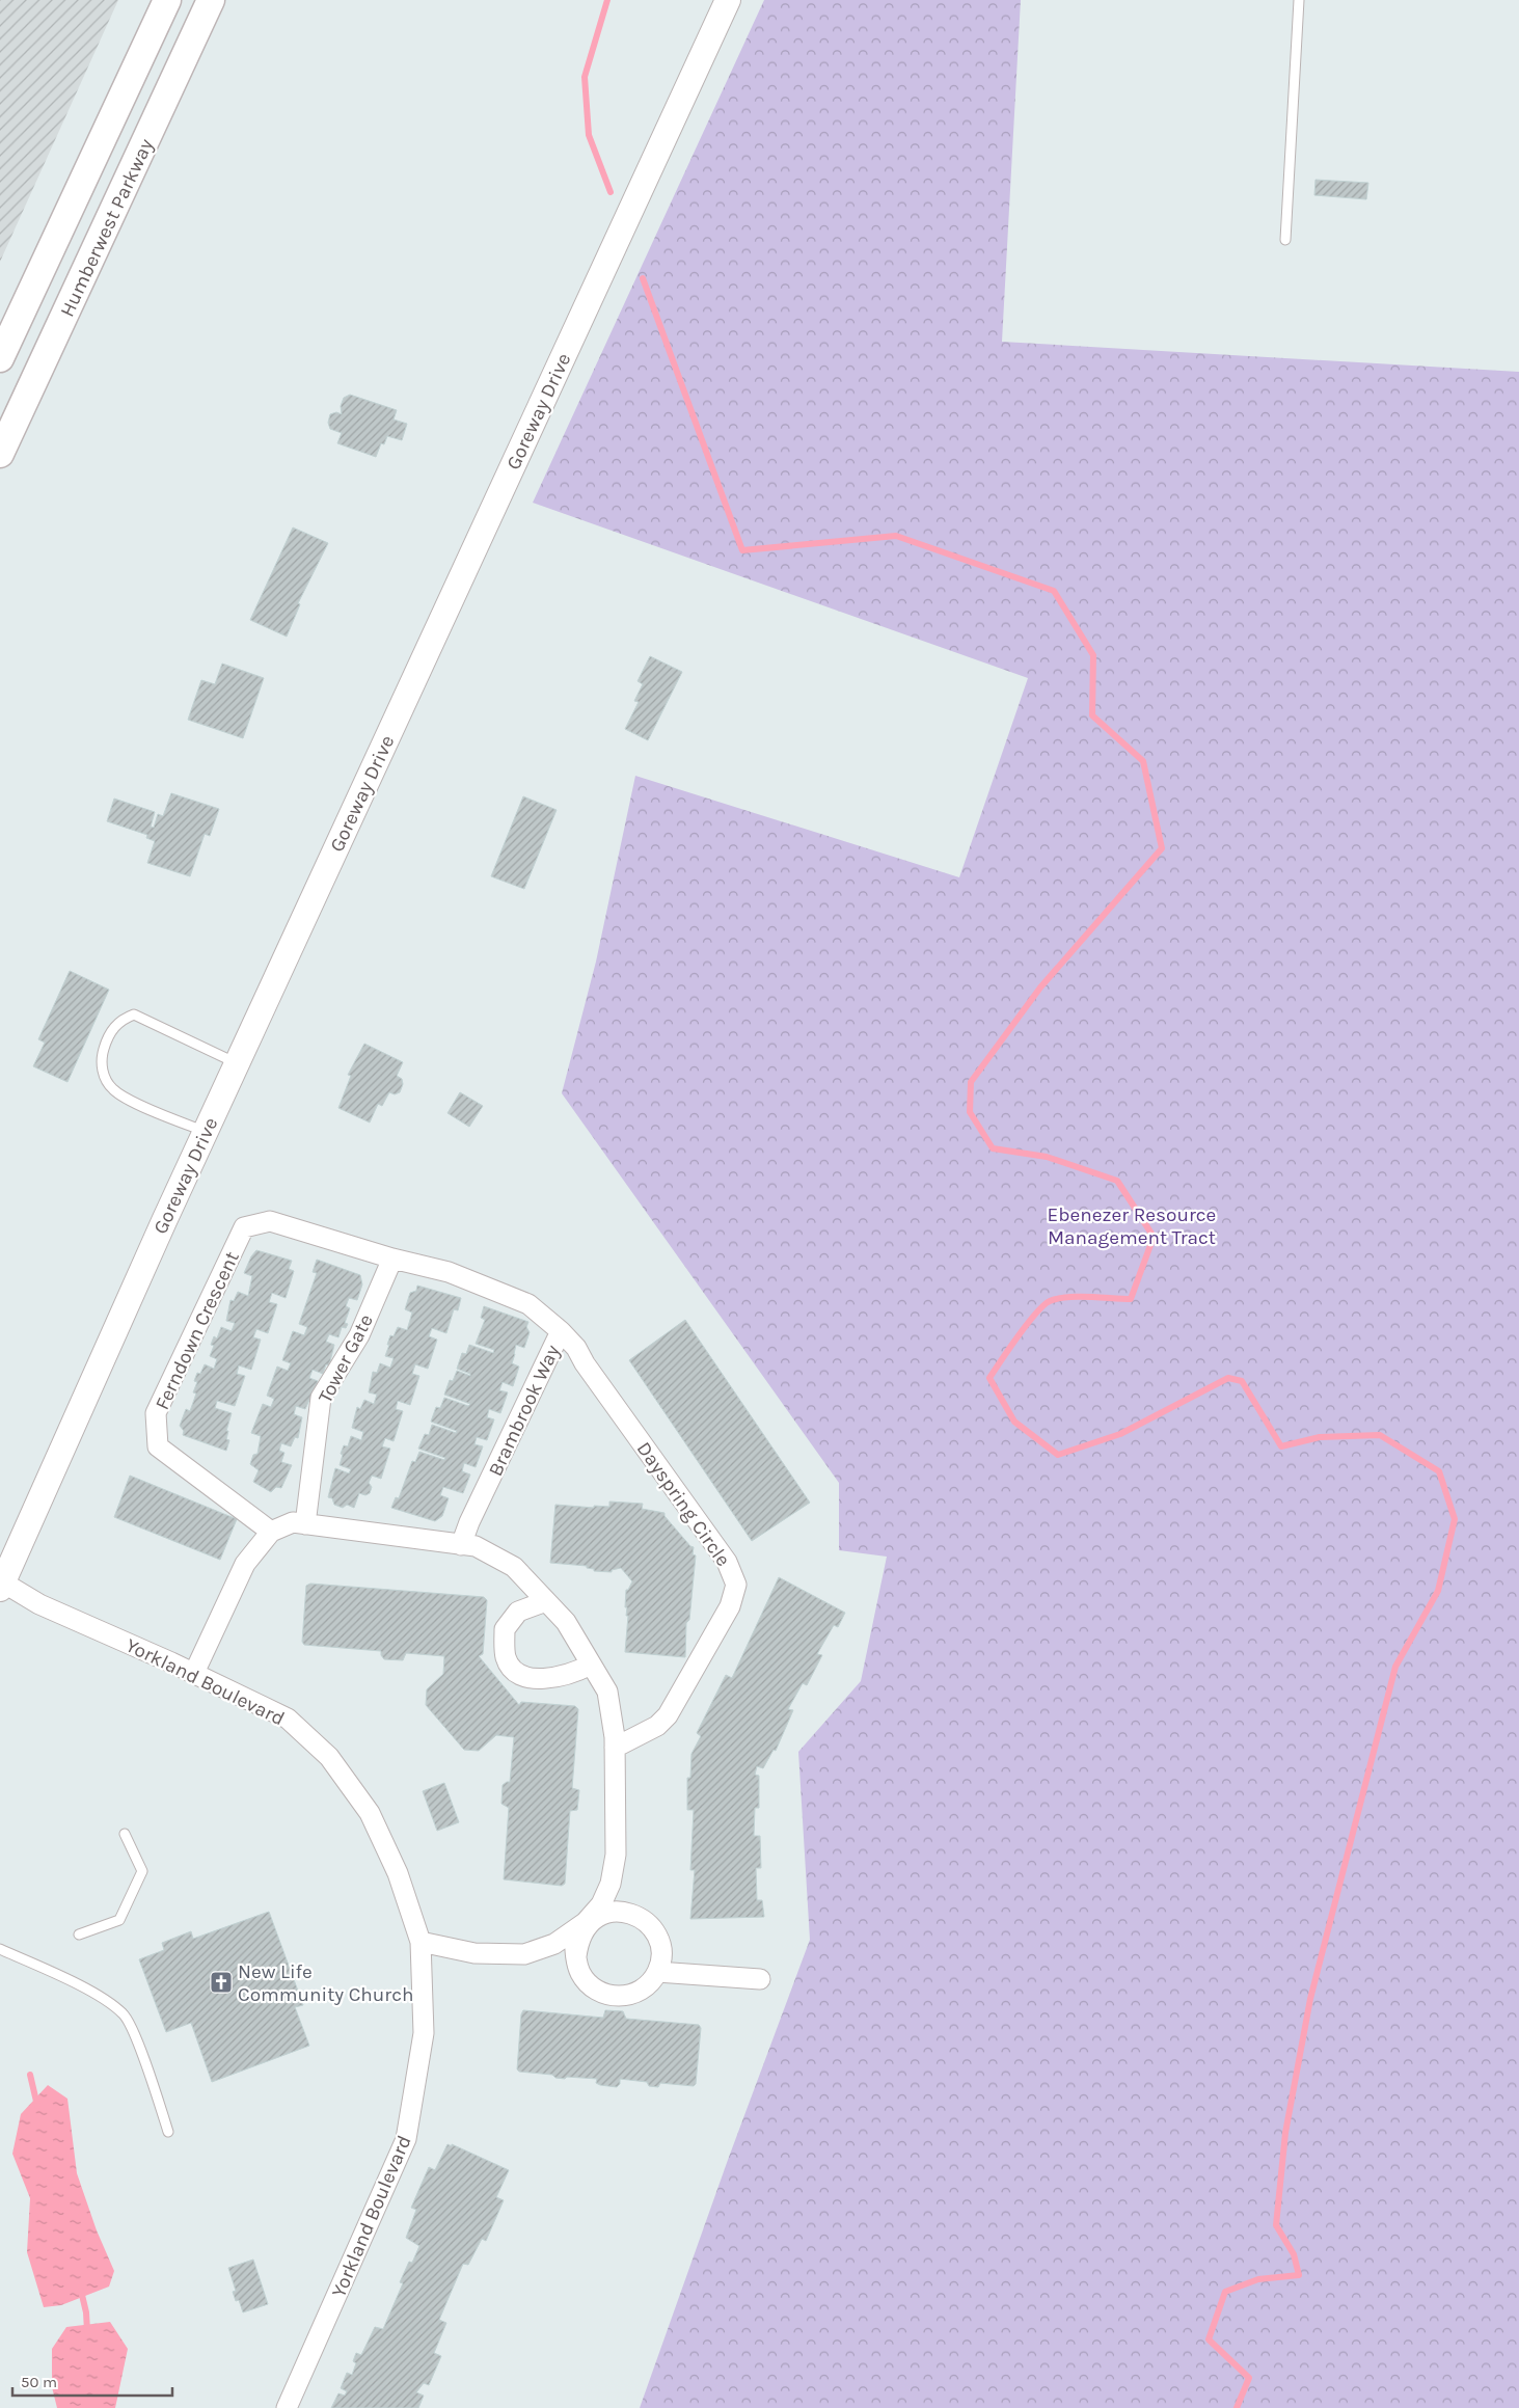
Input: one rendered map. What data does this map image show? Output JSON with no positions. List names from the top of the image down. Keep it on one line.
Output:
{"streets":{"main road":["Humberwest Parkway"],"street":["Goreway Drive","Ferndown Crescent","Tower Gate","Brambrook Way","Dayspring Circle","Yorkland Boulevard"]},"crossings":[["Goreway Drive","Yorkland Boulevard"],["Ferndown Crescent","Tower Gate"],["Ferndown Crescent","Brambrook Way"],["Tower Gate","Brambrook Way"],["Brambrook Way","Dayspring Circle"]],"parks":["Ebenezer Resource Management Tract"],"places":{"church":["New Life Community Church"]},"scale_bar":"50 m"}
